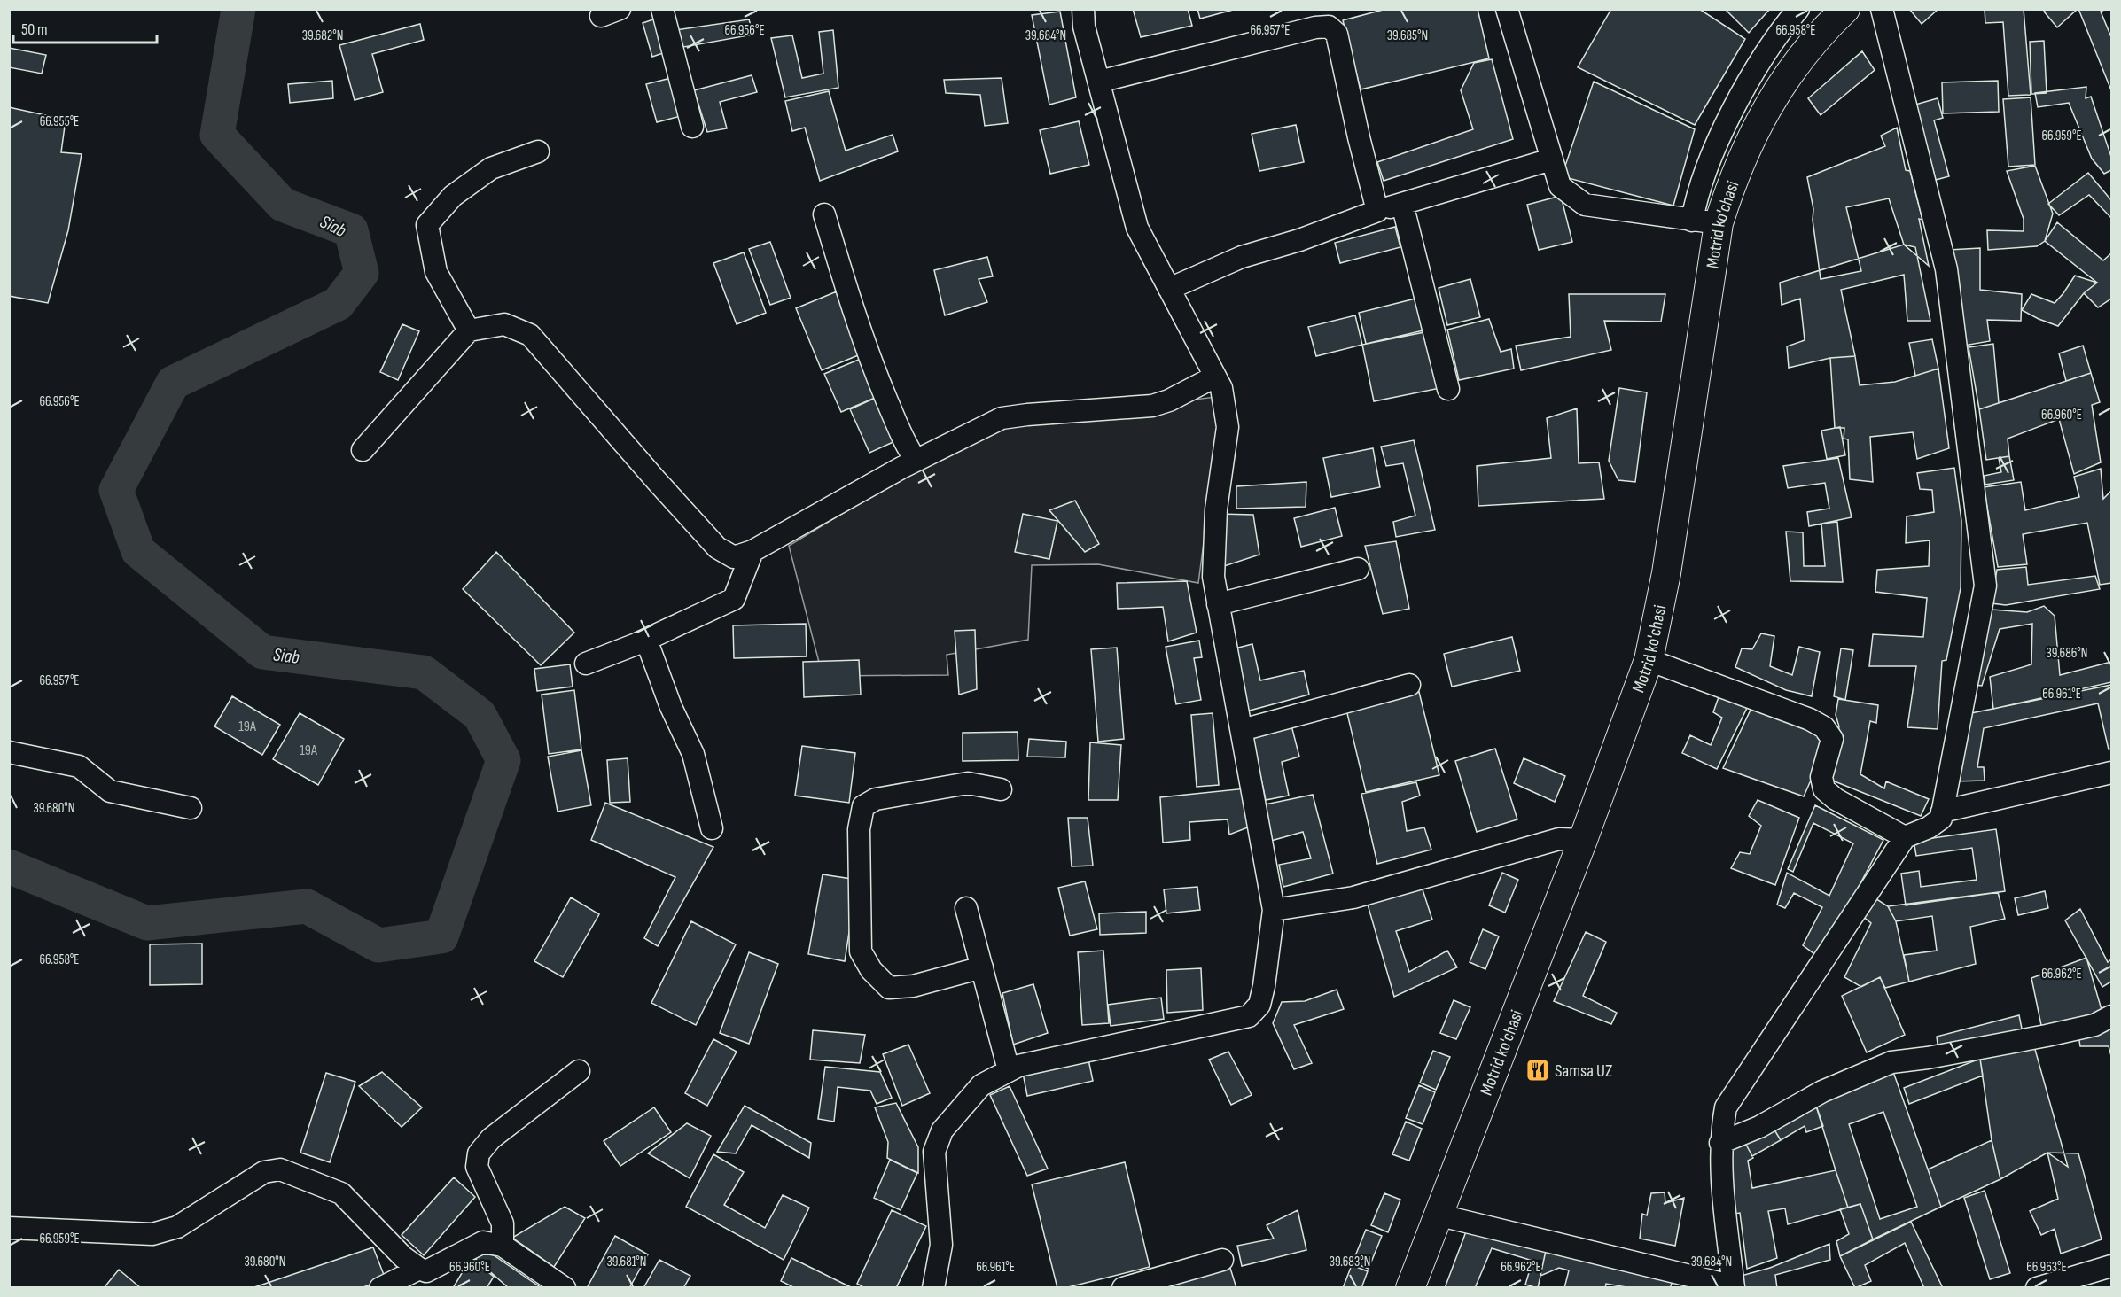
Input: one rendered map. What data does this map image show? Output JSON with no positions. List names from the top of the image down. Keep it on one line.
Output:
{"streets":{"main road":["Motrid ko'chasi"]},"water":["Siab"],"places":{"restaurant":["Samsa UZ"]},"house_numbers":["19A","19A"],"scale_bar":"50 m","coordinates":["66.956°E","66.957°E","66.958°E","39.682°N","39.684°N","39.685°N","66.955°E","66.959°E","66.960°E","39.686°N","66.961°E","39.680°N","66.962°E","39.681°N","39.683°N","66.963°E"]}
